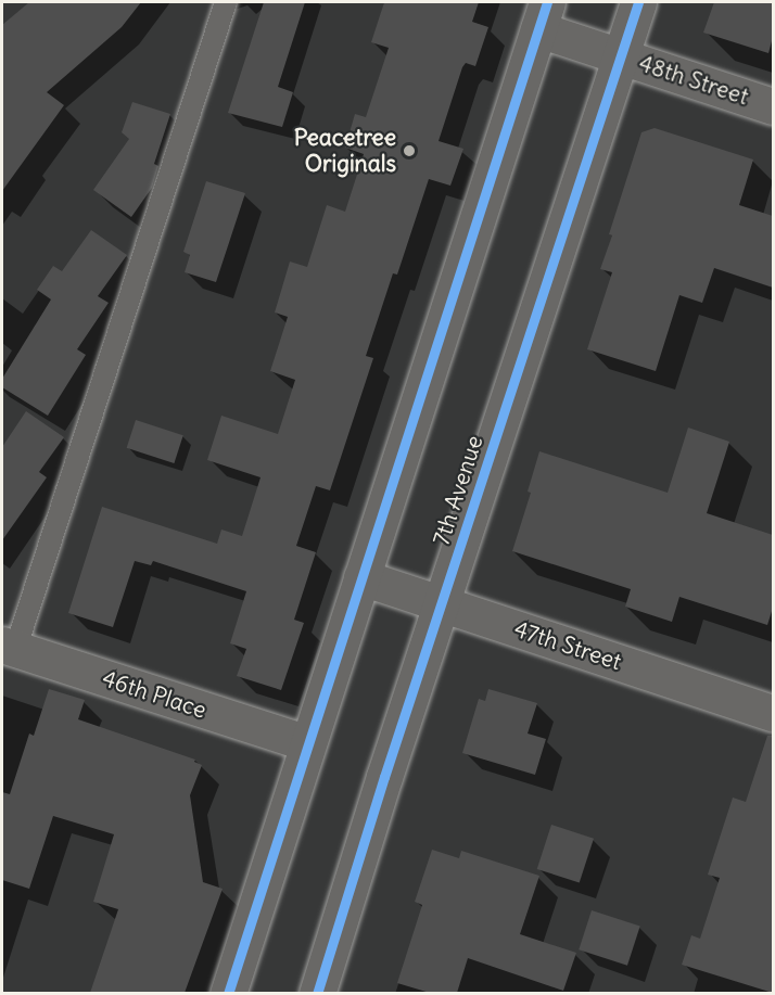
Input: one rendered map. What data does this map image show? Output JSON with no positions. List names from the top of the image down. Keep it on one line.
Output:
{"streets":{"street":["48th Street","7th Avenue","47th Street","46th Place"]},"crossings":[["48th Street","7th Avenue"],["7th Avenue","47th Street"]],"places":["Peacetree Originals"]}
